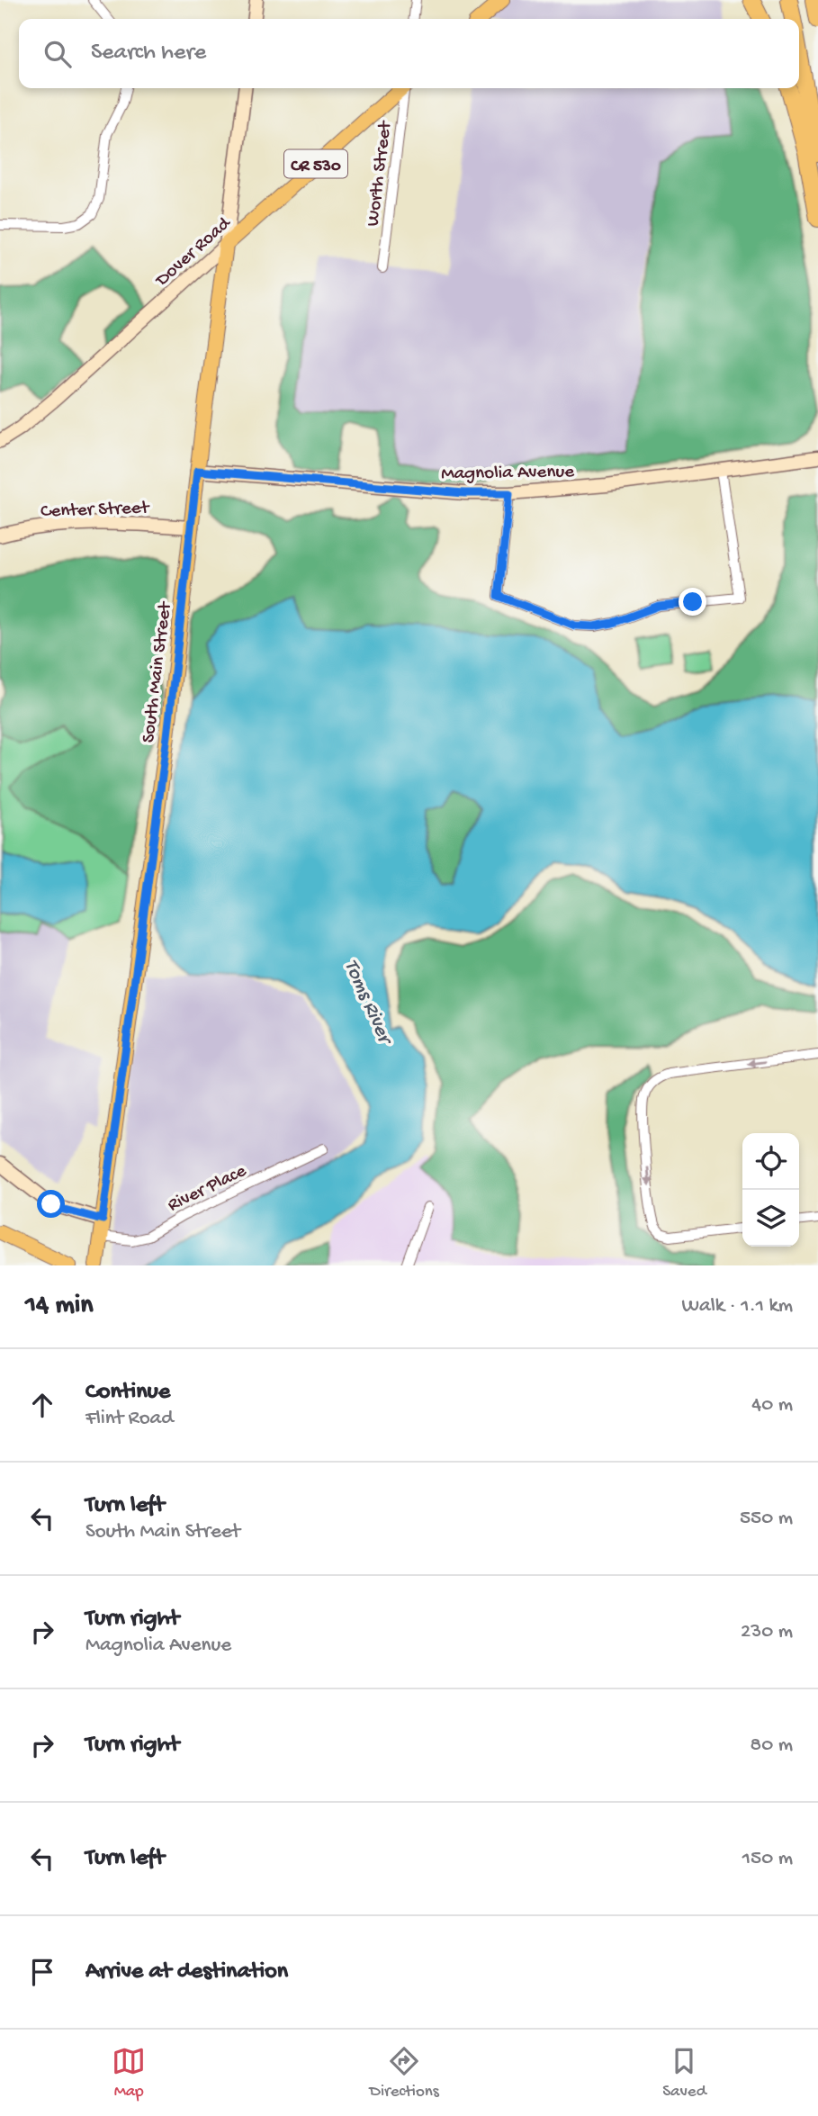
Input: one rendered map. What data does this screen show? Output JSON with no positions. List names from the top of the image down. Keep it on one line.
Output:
{"streets":{"main road":["CR 530","Dover Road","South Main Street"],"street":["Worth Street","Magnolia Avenue","Center Street","River Place"]},"crossings":[["Dover Road","South Main Street"],["Magnolia Avenue","South Main Street"],["Center Street","South Main Street"],["South Main Street","River Place"]],"water":["Toms River"],"page":{"search":"Search here","heading":["14 min","Walk · 1.1 km"],"list":[["Continue","Flint Road","40 m"],["Turn left","South Main Street","550 m"],["Turn right","Magnolia Avenue","230 m"],["Turn right","80 m"],["Turn left","150 m"],"Arrive at destination"],"nav":["Map","Directions","Saved"]}}
